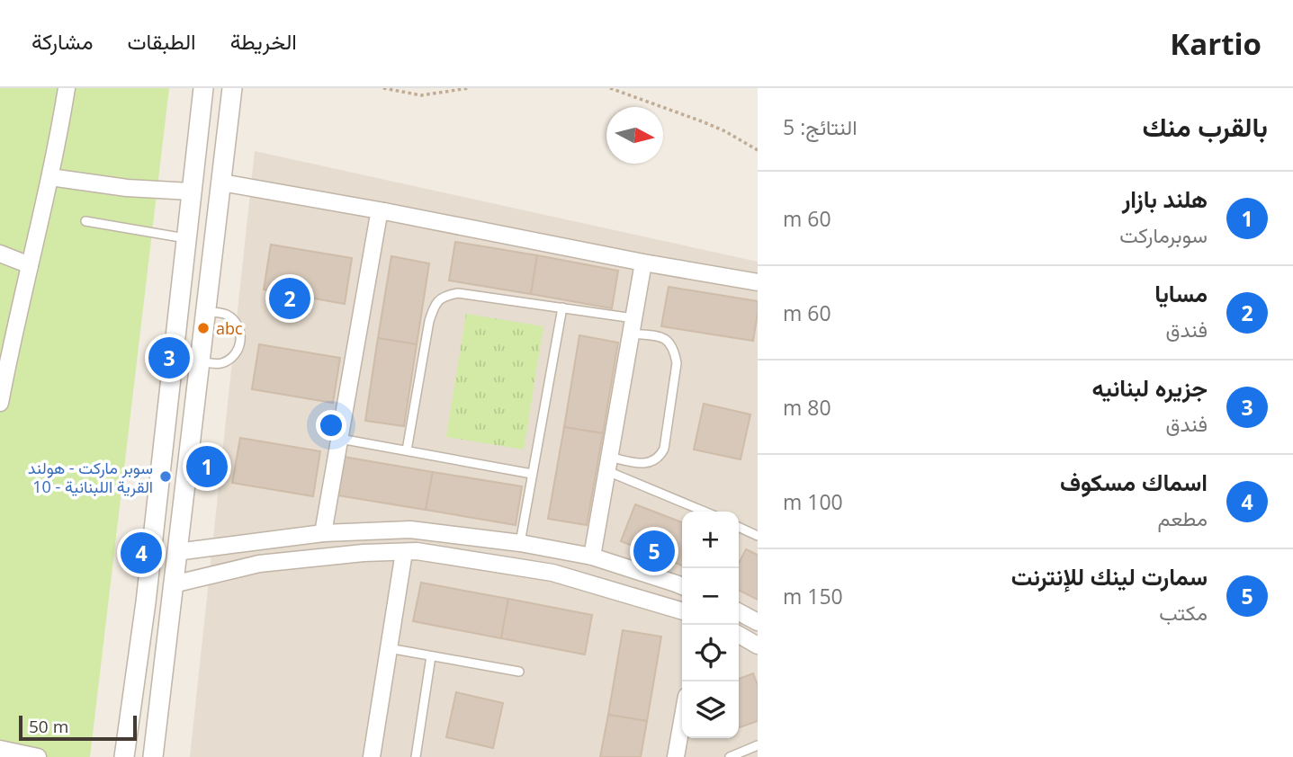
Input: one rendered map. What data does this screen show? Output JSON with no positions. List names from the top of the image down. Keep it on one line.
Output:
{"places":["abc","سوبر ماركت - هولند 10 - القرية اللبنانية"],"scale_bar":"50 m","north":"right","page":{"header":"Kartio","nav":["الخريطة","الطبقات","مشاركة"],"heading":["بالقرب منك","النتائج: 5"],"list":[{"mark":"1","name":"هلند بازار","note":"سوبرماركت","value":"60 m"},{"mark":"2","name":"مسايا","note":"فندق","value":"60 m"},{"mark":"3","name":"جزيره لبنانيه","note":"فندق","value":"80 m"},{"mark":"4","name":"اسماك مسكوف","note":"مطعم","value":"100 m"},{"mark":"5","name":"سمارت لينك للإنترنت","note":"مكتب","value":"150 m"}],"pins":["2","3","1","5","4"],"map_buttons":["+","−"],"scale":"50 m"}}
